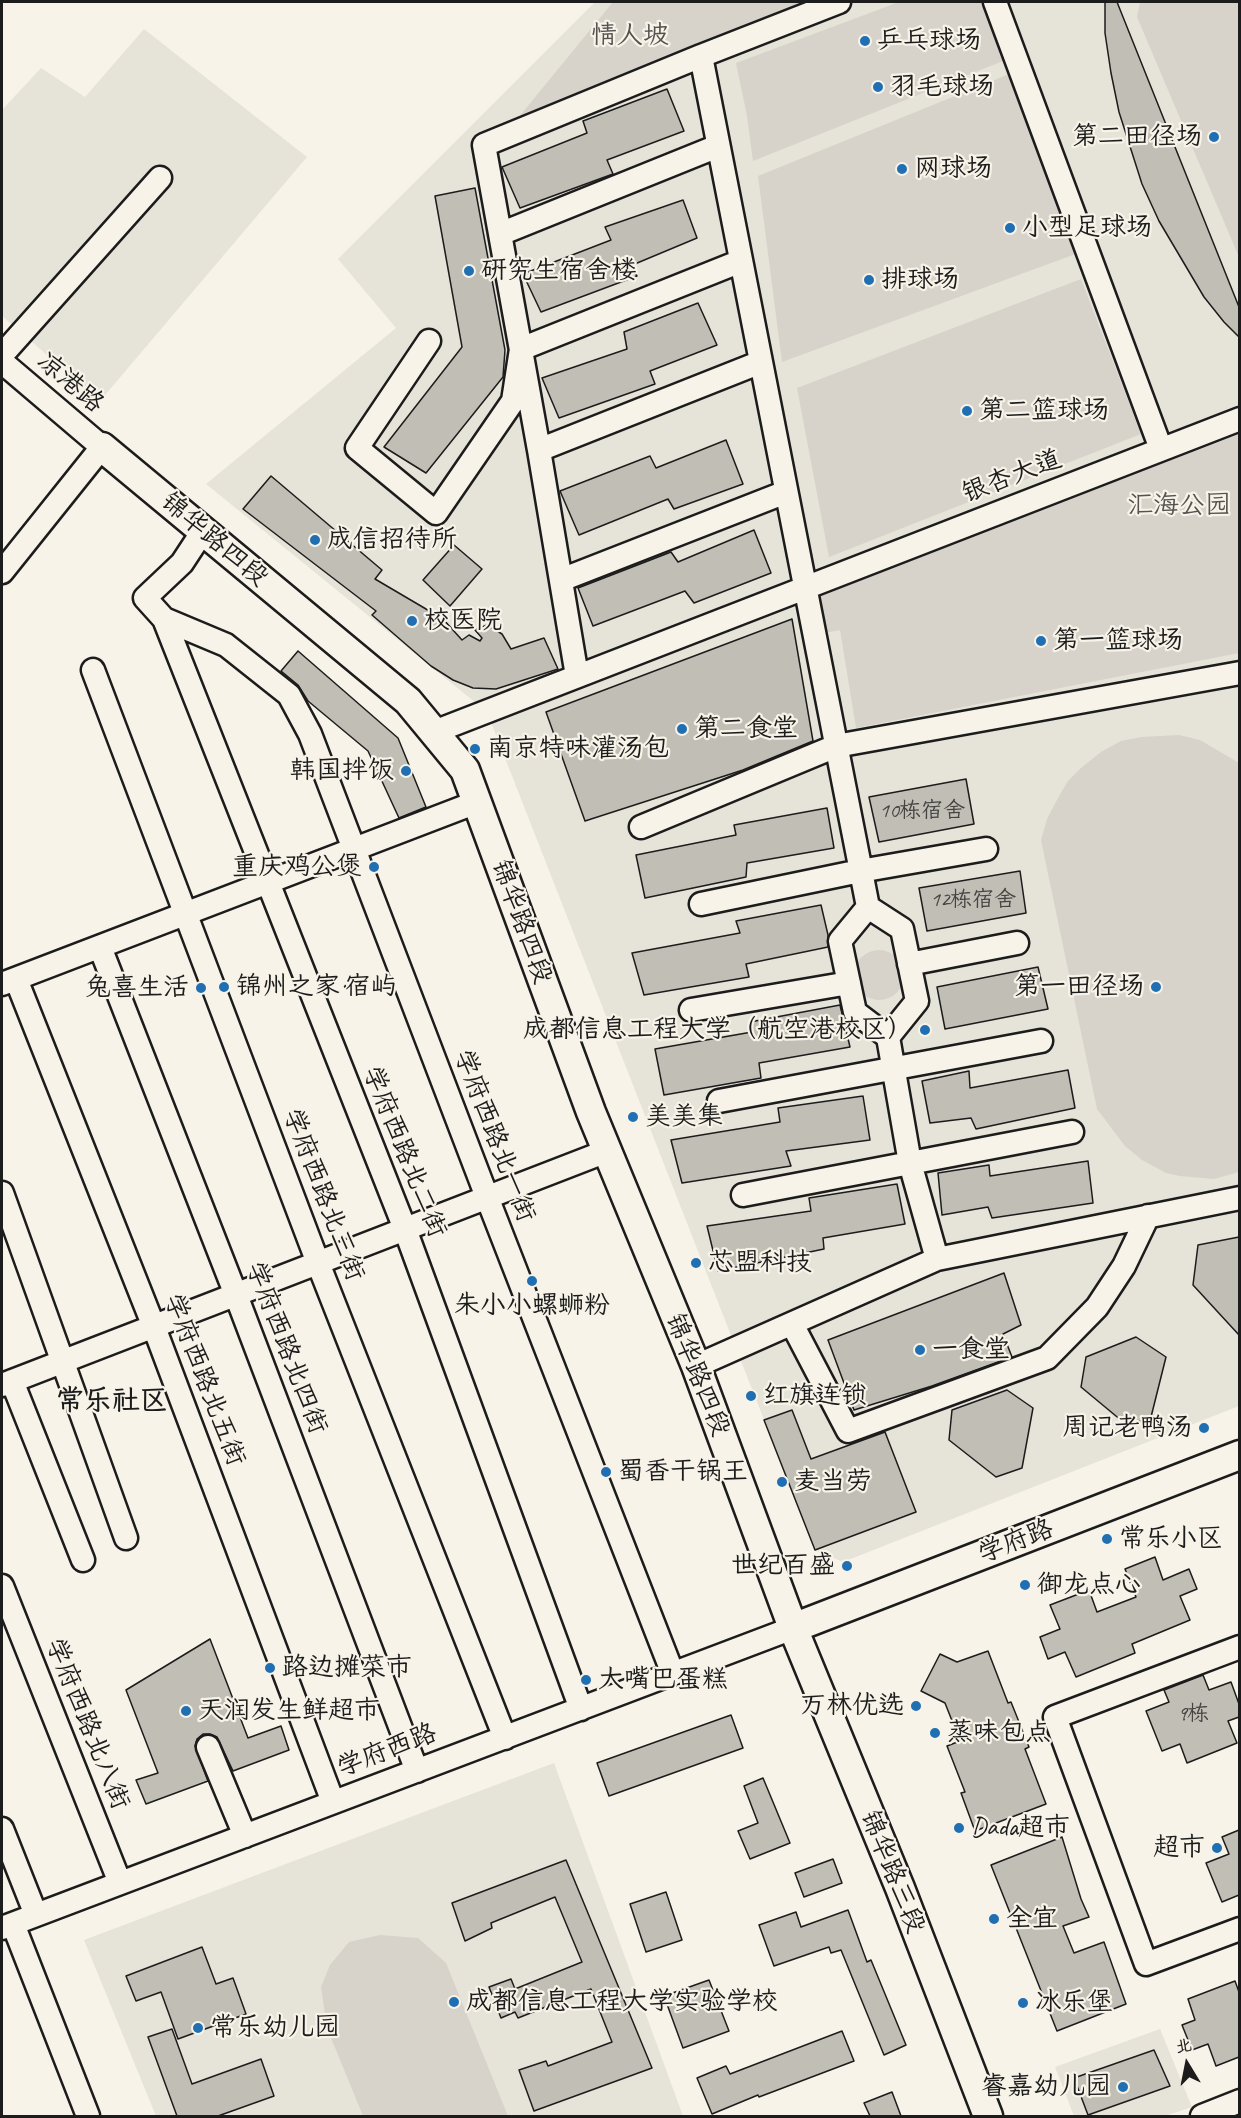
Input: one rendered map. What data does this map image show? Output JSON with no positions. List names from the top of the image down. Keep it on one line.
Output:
{"streets":{"main road":["锦华路四段","学府路","锦华路三段"],"street":["凉港路","银杏大道","学府西路北一街","学府西路北二街","学府西路北三街","学府西路北四街","学府西路北五街","学府西路北八街","学府西路"]},"crossings":[["凉港路","锦华路四段"],["银杏大道","锦华路四段"],["锦华路四段","学府路"],["锦华路四段","学府西路"],["锦华路四段","锦华路三段"],["学府西路北一街","学府西路北二街"],["学府西路北一街","学府西路"],["学府西路北二街","学府西路"],["学府西路北三街","学府西路"],["学府西路北四街","学府西路"],["学府西路北五街","学府西路"],["学府路","学府西路"],["学府路","锦华路三段"],["学府西路北八街","学府西路"],["学府西路","锦华路三段"]],"districts":["常乐社区"],"parks":["情人坡","汇海公园"],"places":["乒乓球场","羽毛球场","第二田径场","网球场","小型足球场","研究生宿舍楼","排球场","第二篮球场","成信招待所","校医院","第一篮球场","第二食堂","南京特味灌汤包","韩国拌饭","重庆鸡公煲","锦州之家·宿屿","第一田径场","兔喜生活","成都信息工程大学（航空港校区）","美美集","芯盟科技","朱小小螺蛳粉","一食堂","红旗连锁","周记老鸭汤","蜀香干锅王","麦当劳","常乐小区","世纪百盛","御龙点心","路边摊菜市","大嘴巴蛋糕","万林优选","天润发生鲜超市","蒸味包点","Dada超市","超市","全宜","成都信息工程大学实验学校","冰乐堡","常乐幼儿园","睿嘉幼儿园"],"house_numbers":["10栋宿舍","12栋宿舍","9栋"],"north":"top"}
